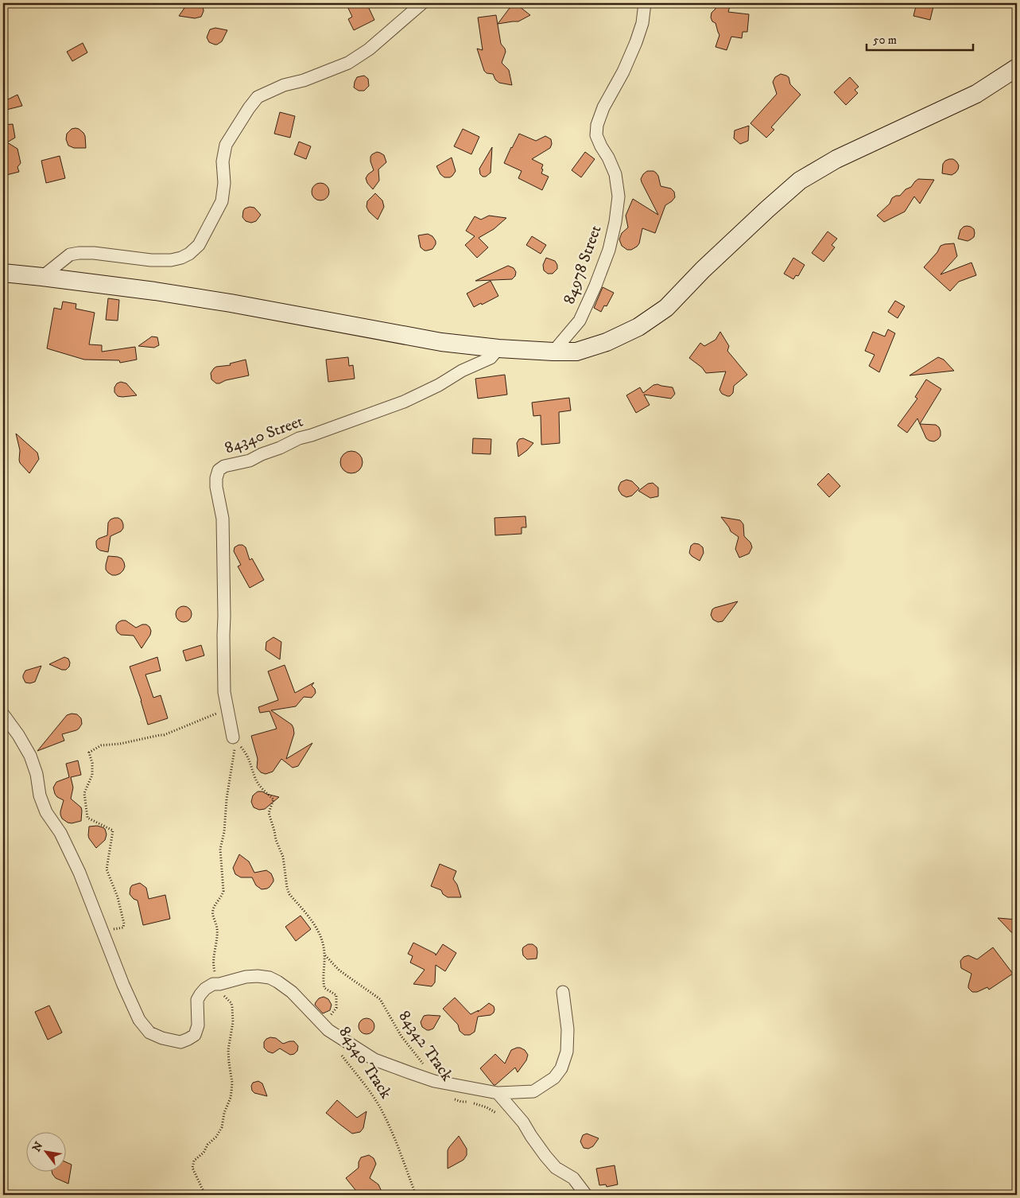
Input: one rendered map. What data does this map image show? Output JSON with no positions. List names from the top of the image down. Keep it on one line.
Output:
{"streets":{"street":["84978 Street","84340 Street"],"path":["84342 Track","84340 Track"]},"crossings":[["84340 Street","84340 Track"],["84342 Track","84340 Track"]],"scale_bar":"50 m","north":"top left"}
